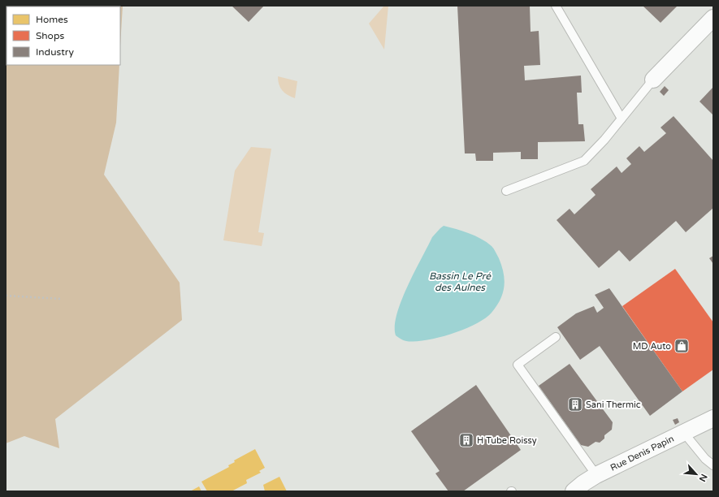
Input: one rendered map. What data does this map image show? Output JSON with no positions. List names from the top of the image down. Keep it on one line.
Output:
{"streets":{"street":["Rue Denis Papin"]},"water":["Bassin Le Pré des Aulnes"],"places":{"shop":["MD Auto"],"building":["Sani Thermic","H Tube Roissy"]},"legend":["Homes","Shops","Industry"],"north":"bottom right"}
